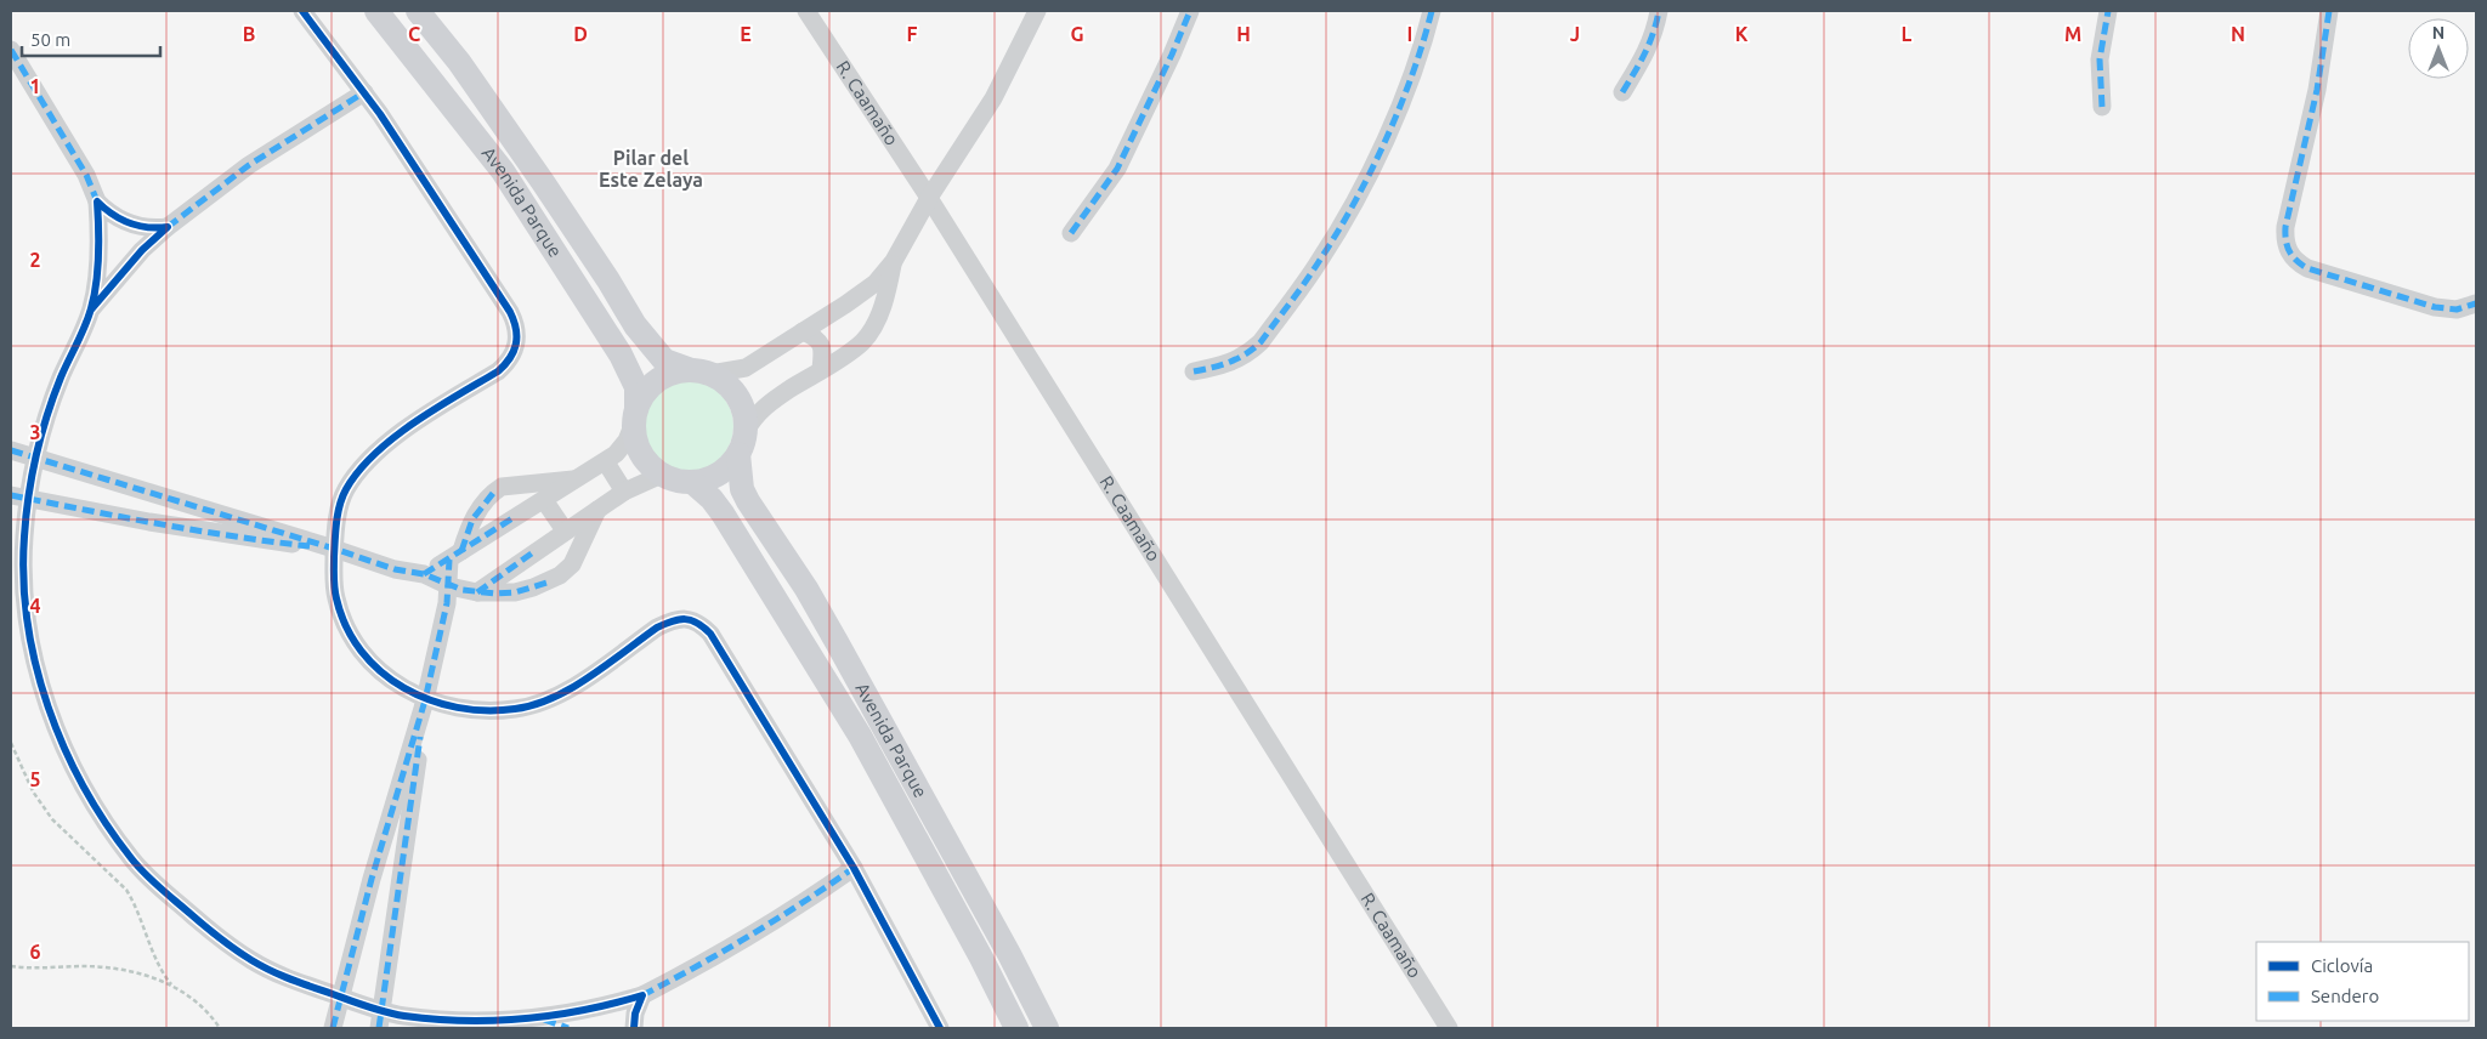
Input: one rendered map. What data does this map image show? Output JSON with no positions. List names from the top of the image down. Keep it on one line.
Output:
{"streets":{"street":["R. Caamaño","Avenida Parque"]},"districts":["Pilar del Este Zelaya"],"legend":["Ciclovía","Sendero"],"scale_bar":"50 m","north":"top","grid":{"columns":["B","C","D","E","F","G","H","I","J","K","L","M","N"],"rows":["1","2","3","4","5","6"]}}
